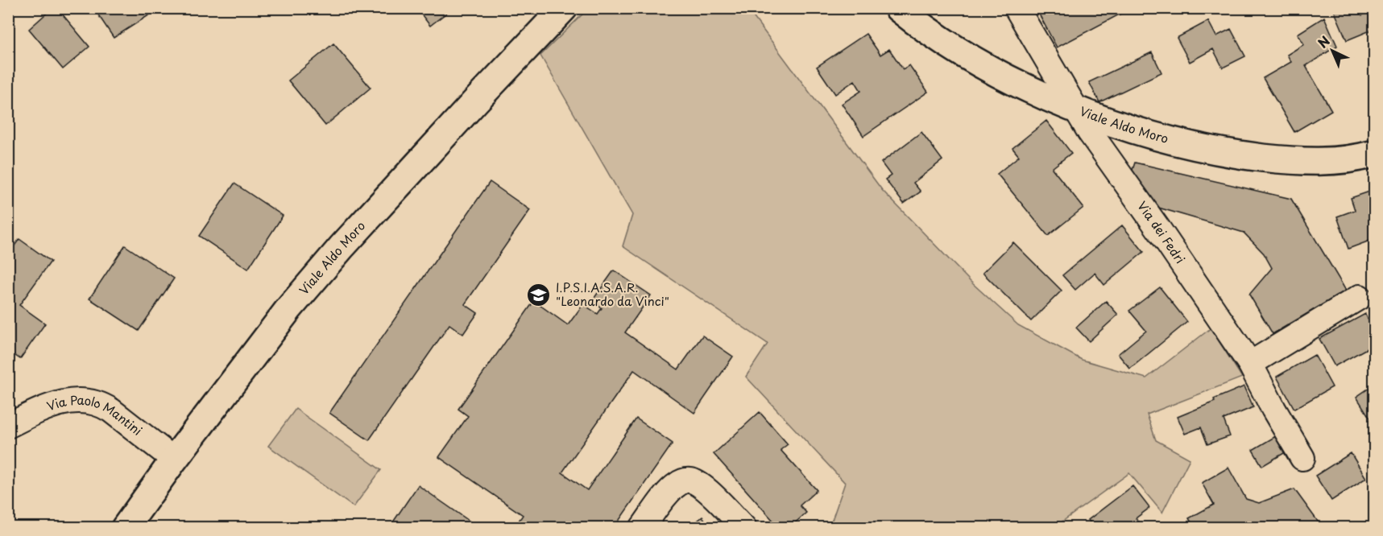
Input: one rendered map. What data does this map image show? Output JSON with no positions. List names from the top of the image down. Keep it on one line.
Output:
{"streets":{"street":["Viale Aldo Moro","Via dei Fedri","Via Paolo Mantini"]},"crossings":[["Viale Aldo Moro","Via dei Fedri"],["Viale Aldo Moro","Via Paolo Mantini"]],"places":{"school or university":["I.P.S.I.A.S.A.R. \"Leonardo da Vinci\""]},"north":"top left"}
